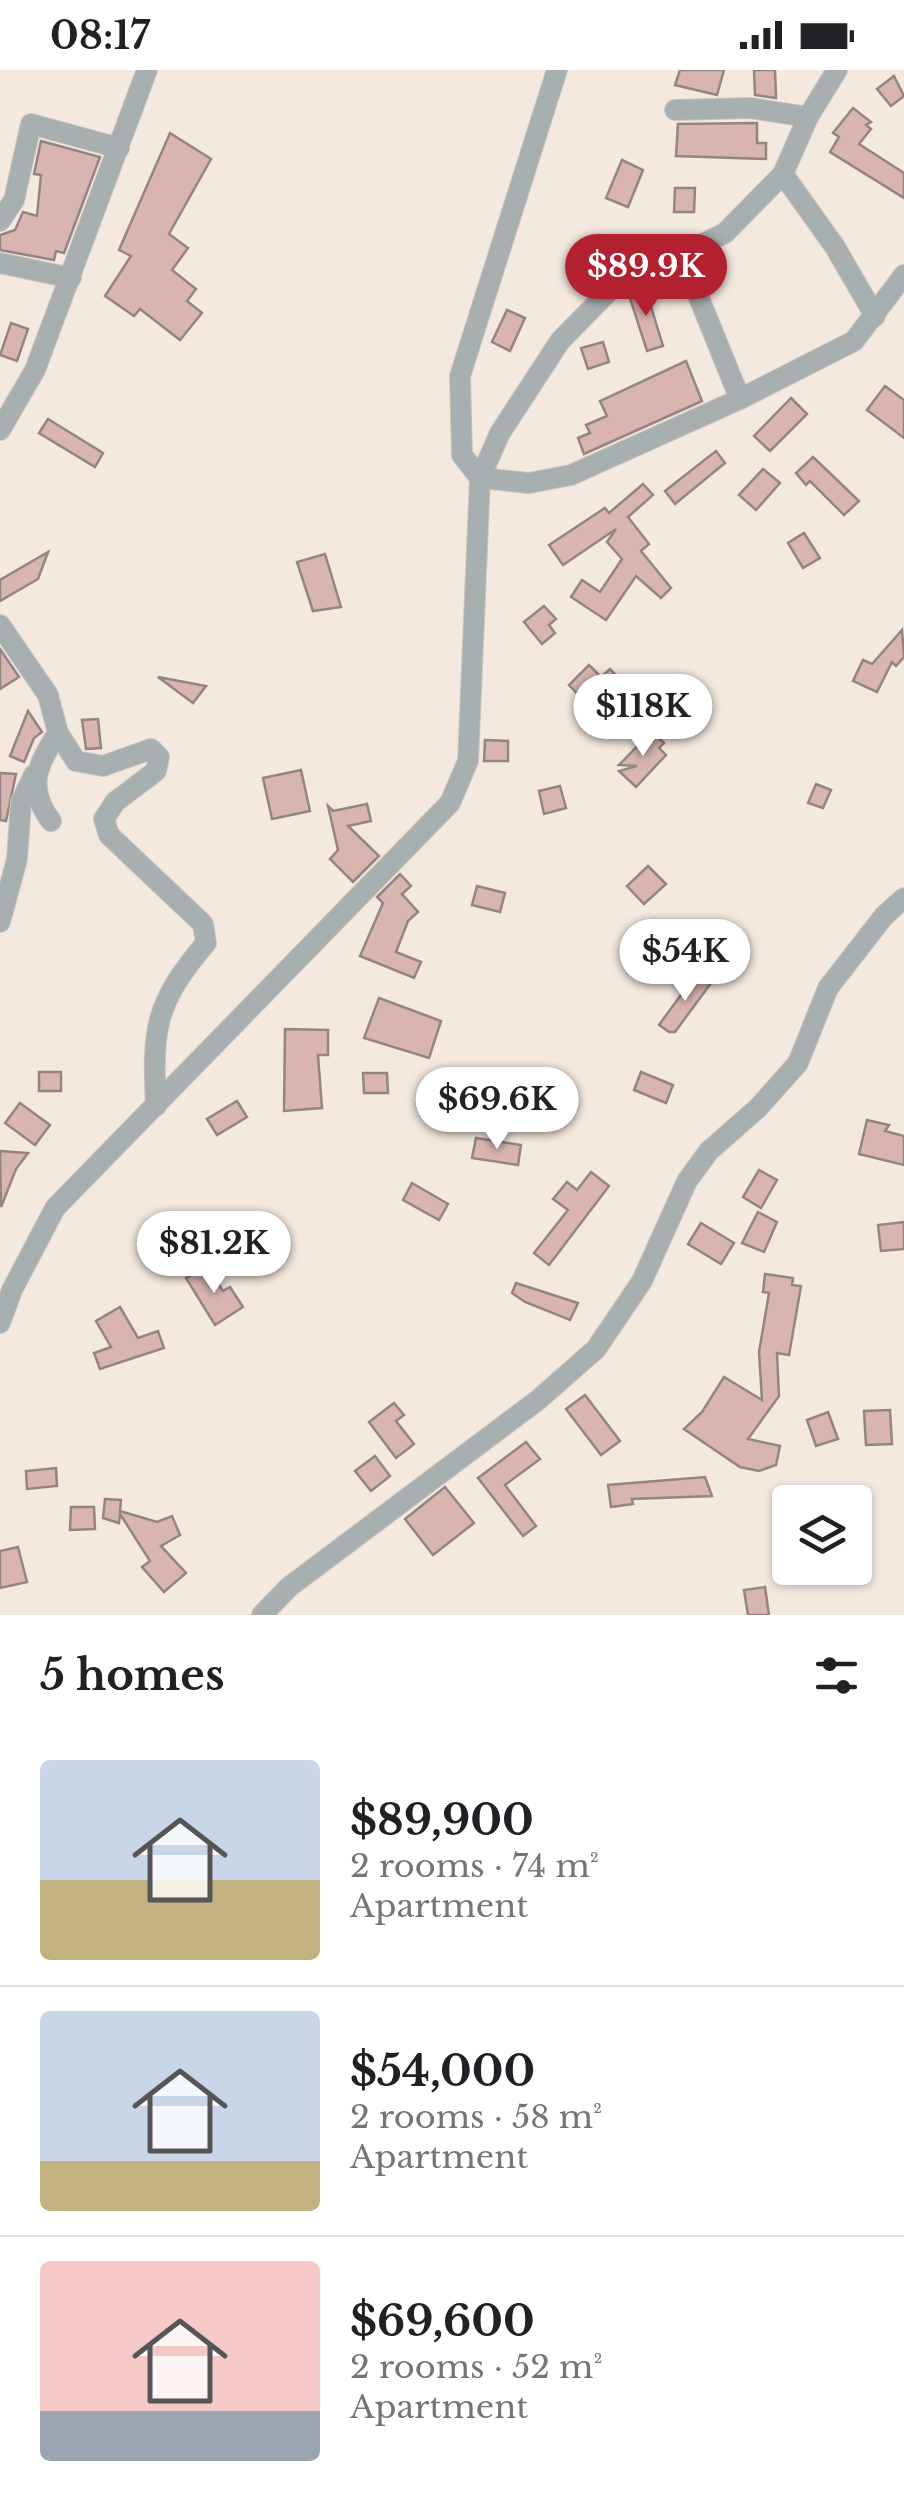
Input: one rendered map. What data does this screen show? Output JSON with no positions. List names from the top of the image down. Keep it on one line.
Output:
{"page":{"status":"08:17","price":["$89.9K","$118K","$54K","$69.6K","$81.2K"],"heading":"5 homes","list":[{"name":"$89,900","note":"2 rooms · 74 m² · Apartment"},{"name":"$54,000","note":"2 rooms · 58 m² · Apartment"},{"name":"$69,600","note":"2 rooms · 52 m² · Apartment"}]}}
